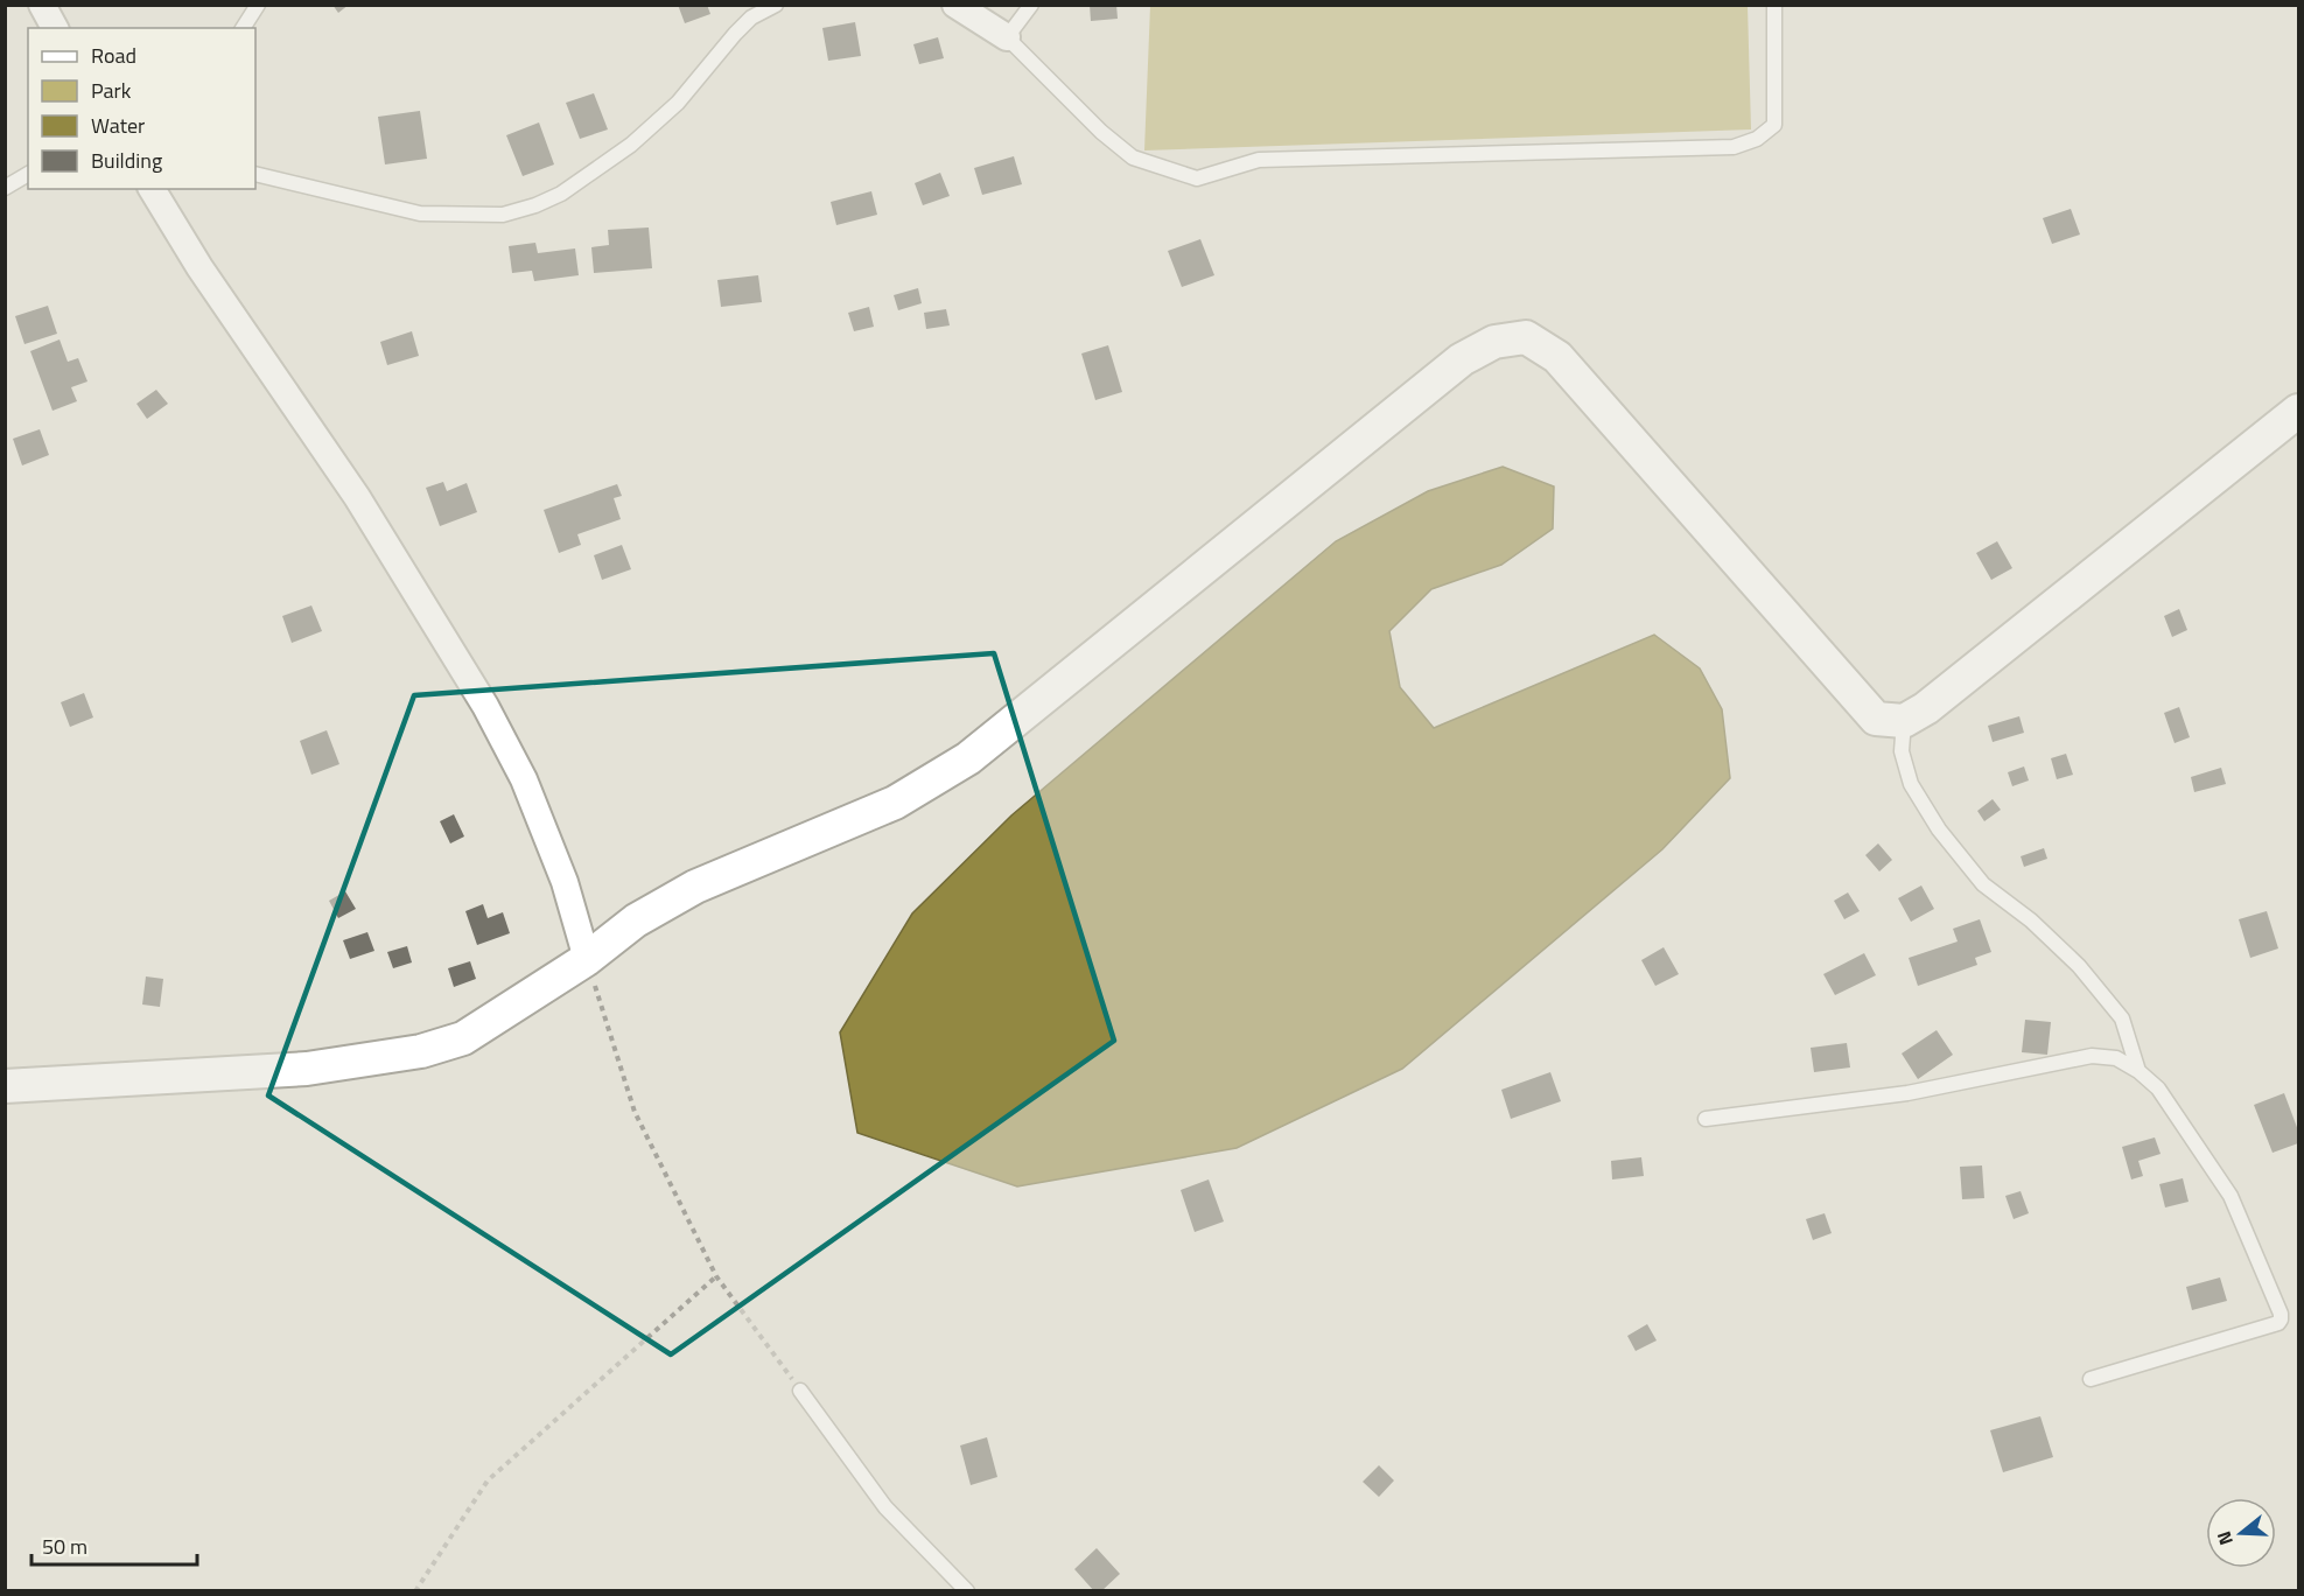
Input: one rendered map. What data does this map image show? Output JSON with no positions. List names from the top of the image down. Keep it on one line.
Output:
{"legend":["Road","Park","Water","Building"],"scale_bar":"50 m","north":"left"}
